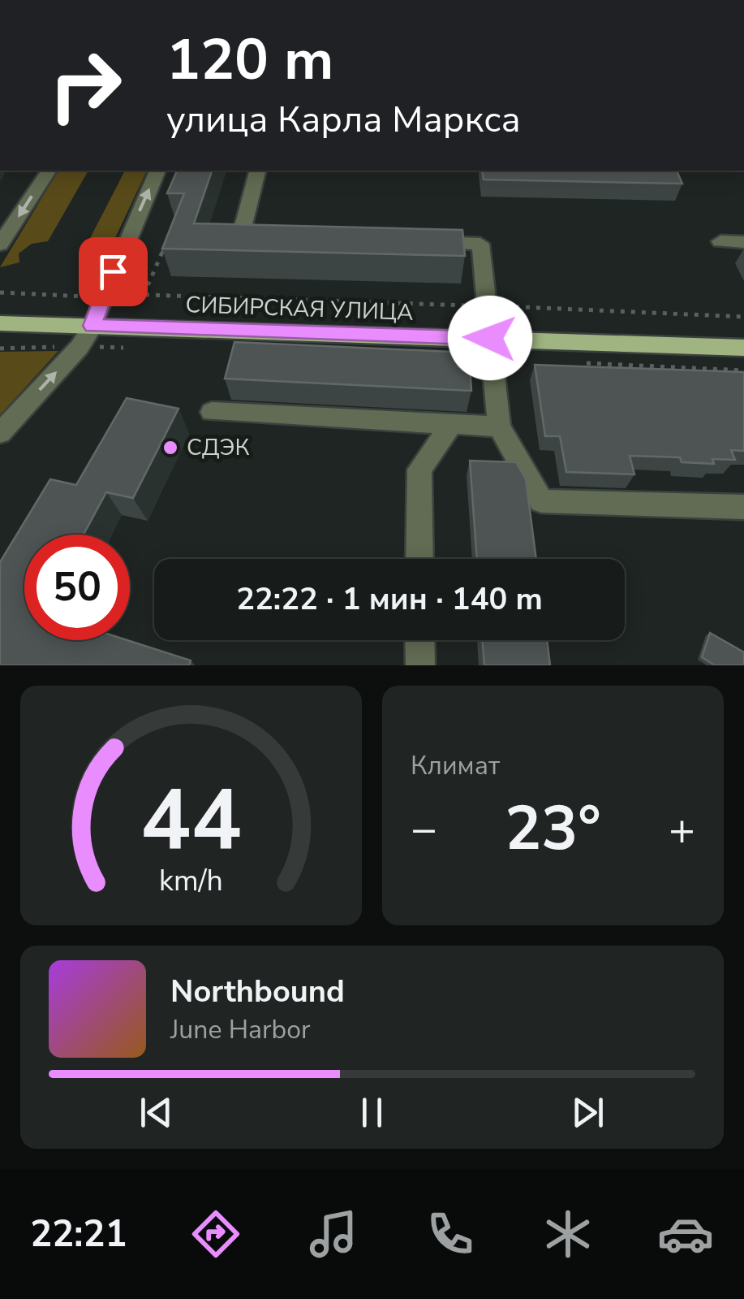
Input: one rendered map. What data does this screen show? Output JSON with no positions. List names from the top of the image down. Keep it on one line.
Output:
{"streets":{"main road":["СИБИРСКАЯ УЛИЦА"]},"places":["СДЭК"],"page":{"turn":["120 m","улица Карла Маркса"],"limit":"50","trip":"22:22 · 1 мин · 140 m","tile":"Климат","heat":["−","23°","+"],"song":["Northbound","June Harbor"],"tabs":"22:21","gauge":["44","km/h"]}}
